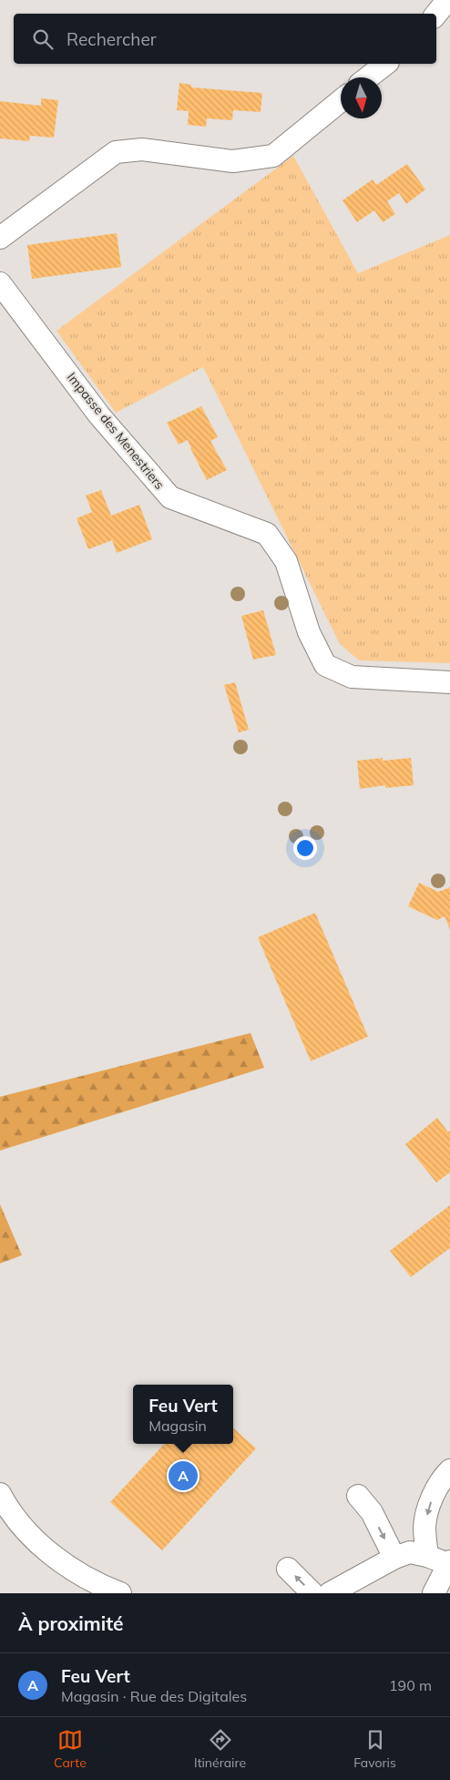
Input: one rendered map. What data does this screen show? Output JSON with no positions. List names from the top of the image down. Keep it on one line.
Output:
{"streets":{"street":["Impasse des Menestriers"]},"north":"bottom","page":{"search":"Rechercher","popup":["Feu Vert","Magasin"],"pins":"A","heading":"À proximité","list":[{"mark":"A","name":"Feu Vert","note":"Magasin · Rue des Digitales","value":"190 m"}],"nav":["Carte","Itinéraire","Favoris"]}}
